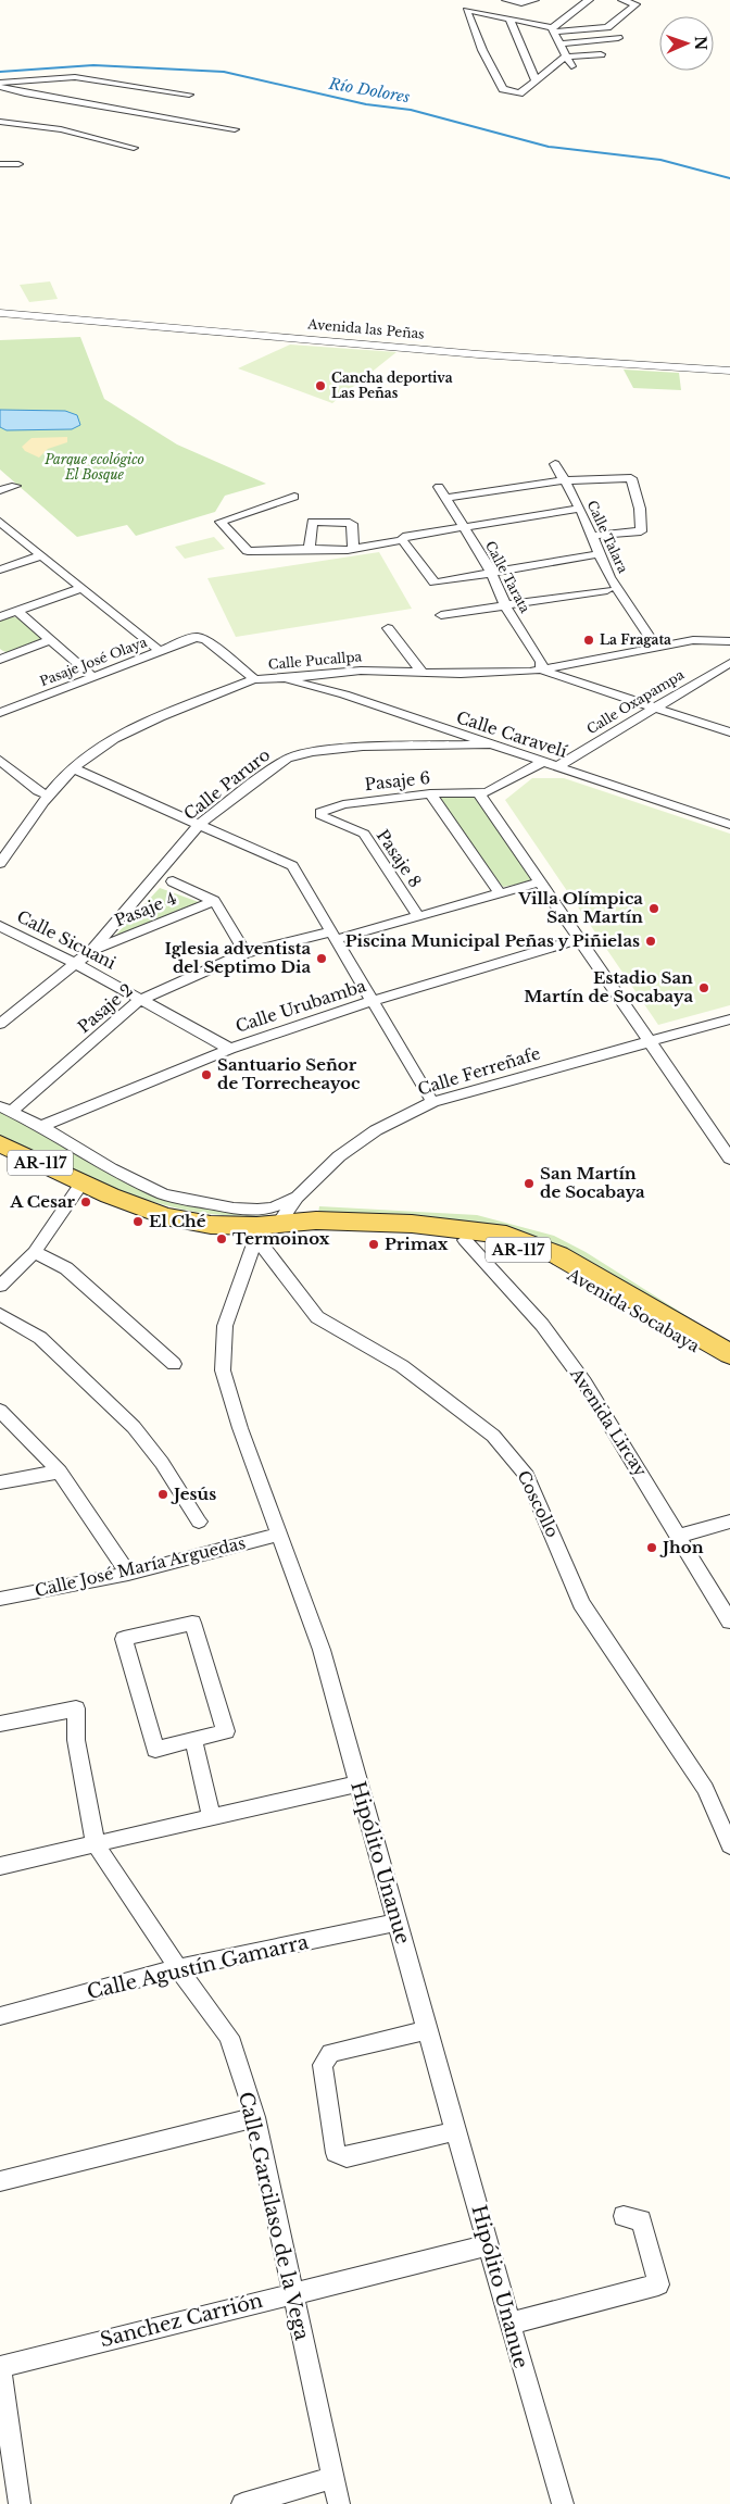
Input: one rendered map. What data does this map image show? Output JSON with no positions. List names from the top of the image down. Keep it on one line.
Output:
{"streets":{"main road":["AR-117","Avenida Socabaya"],"street":["Avenida las Peñas","Calle Talara","Calle Tarata","Calle Pucallpa","Pasaje José Olaya","Calle Oxapampa","Calle Caravelí","Pasaje 6","Calle Paruro","Pasaje 8","Pasaje 4","Calle Sicuani","Calle Urubamba","Pasaje 2","Calle Ferreñafe","Avenida Lircay","Coscollo","Calle José María Arguedas","Hipólito Unanue","Calle Agustín Gamarra","Calle Garcilaso de la Vega","Sanchez Carrión"]},"crossings":[["Calle Talara","Calle Pucallpa"],["Calle Tarata","Calle Pucallpa"],["Calle Pucallpa","Pasaje José Olaya"],["Calle Pucallpa","Calle Caravelí"],["Calle Oxapampa","Calle Caravelí"],["Calle Caravelí","Calle Paruro"],["Pasaje 6","Pasaje 8"],["Calle Paruro","Pasaje 4"],["Calle Paruro","Calle Sicuani"],["Pasaje 8","Pasaje 2"],["Calle Sicuani","Calle Urubamba"],["Calle Sicuani","Pasaje 2"],["Calle Ferreñafe","Avenida Socabaya"],["Calle Ferreñafe","Coscollo"],["Calle Ferreñafe","Hipólito Unanue"],["Avenida Socabaya","Avenida Lircay"],["Avenida Socabaya","Coscollo"],["Avenida Socabaya","Hipólito Unanue"],["Coscollo","Hipólito Unanue"],["Calle José María Arguedas","Hipólito Unanue"],["Hipólito Unanue","Calle Agustín Gamarra"],["Hipólito Unanue","Sanchez Carrión"],["Calle Agustín Gamarra","Calle Garcilaso de la Vega"],["Calle Garcilaso de la Vega","Sanchez Carrión"]],"water":["Río Dolores"],"parks":["Parque ecológico El Bosque"],"places":["Cancha deportiva Las Peñas","La Fragata","Villa Olímpica San Martín","Piscina Municipal Peñas y Piñielas","Iglesia adventista del Septimo Dia","Estadio San Martín de Socabaya","Santuario Señor de Torrecheayoc","San Martín de Socabaya","A Cesar","El Ché","Termoinox","Primax","Jesús","Jhon"],"north":"right"}
